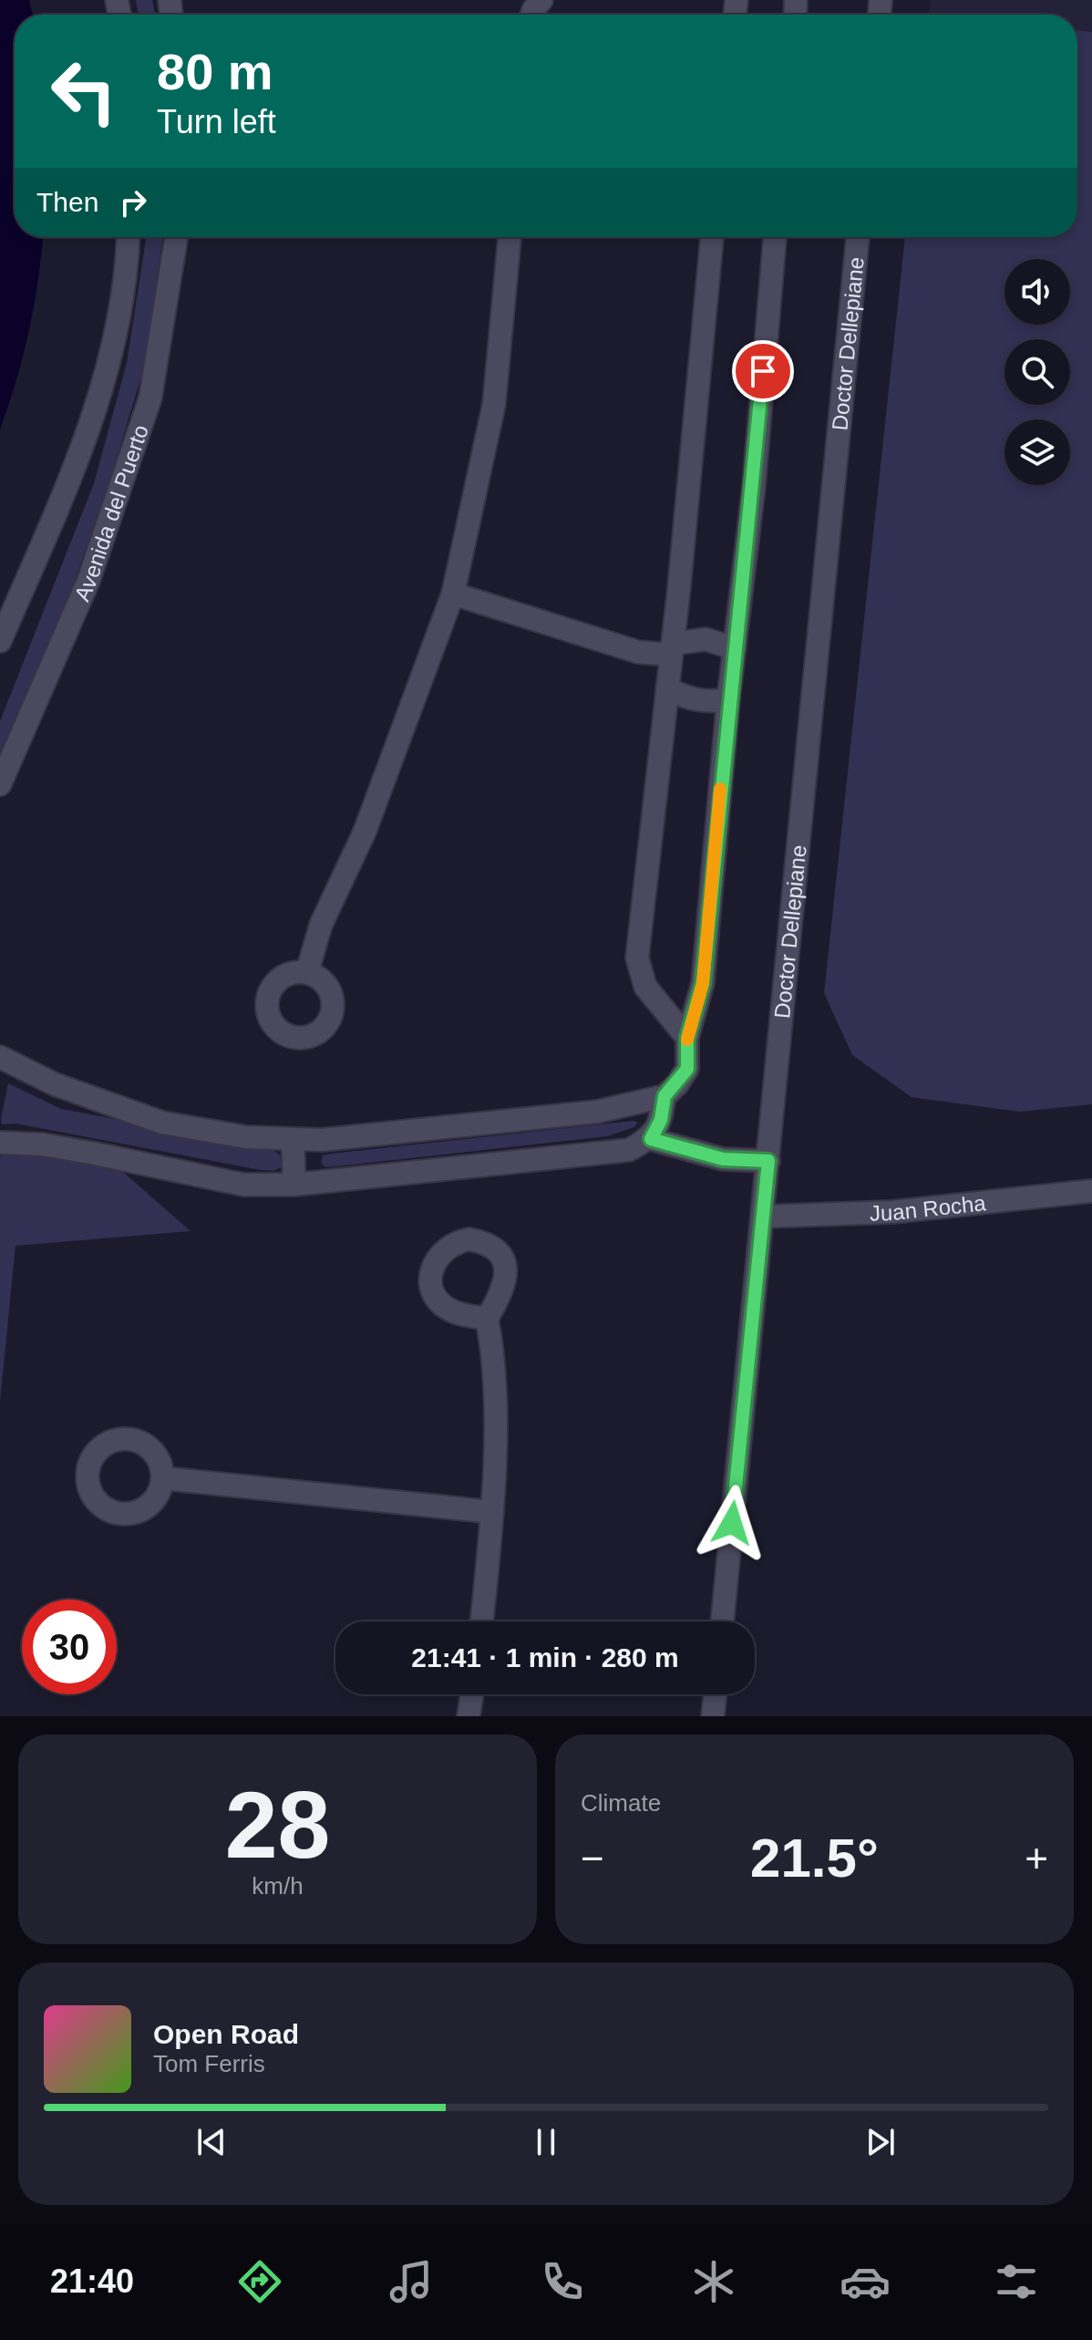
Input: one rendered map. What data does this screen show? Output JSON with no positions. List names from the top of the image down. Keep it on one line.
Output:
{"streets":{"street":["Doctor Dellepiane","Avenida del Puerto","Juan Rocha"]},"crossings":[["Doctor Dellepiane","Juan Rocha"]],"page":{"turn":["80 m","Turn left"],"then":"Then","limit":"30","trip":"21:41 · 1 min · 280 m","tile":[["28","km/h"],"Climate"],"heat":["−","21.5°","+"],"song":["Open Road","Tom Ferris"],"tabs":"21:40"}}
